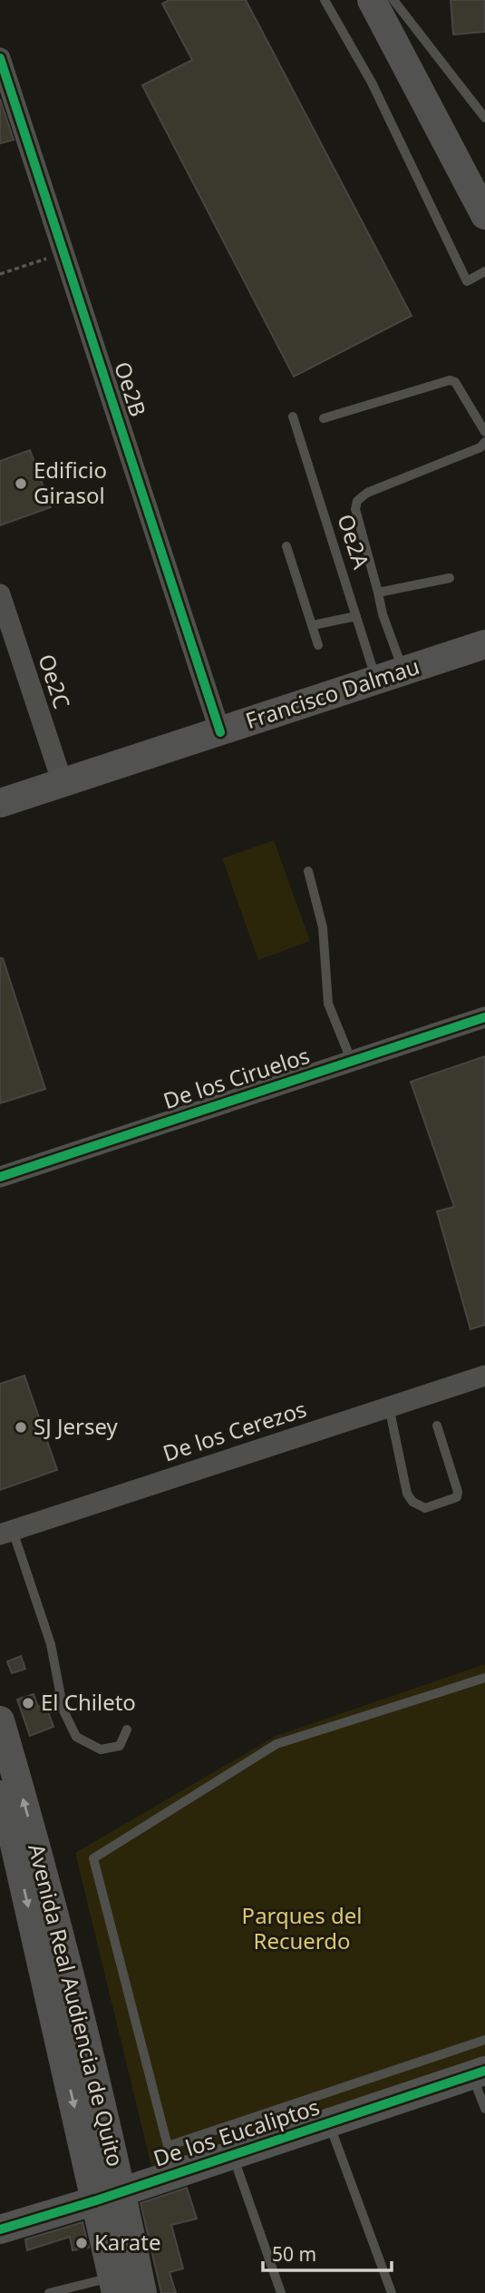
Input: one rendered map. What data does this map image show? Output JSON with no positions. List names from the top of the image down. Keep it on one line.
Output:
{"streets":{"main road":["Francisco Dalmau","Avenida Real Audiencia de Quito","De los Eucaliptos"],"street":["Oe2B","Oe2C","De los Ciruelos","De los Cerezos"],"lane":["Oe2A"]},"crossings":[["Oe2B","Francisco Dalmau"],["Oe2A","Francisco Dalmau"],["Oe2C","Francisco Dalmau"],["Avenida Real Audiencia de Quito","De los Eucaliptos"]],"parks":["Parques del Recuerdo"],"places":["Edificio Girasol","SJ Jersey","El Chileto","Karate"],"scale_bar":"50 m"}
